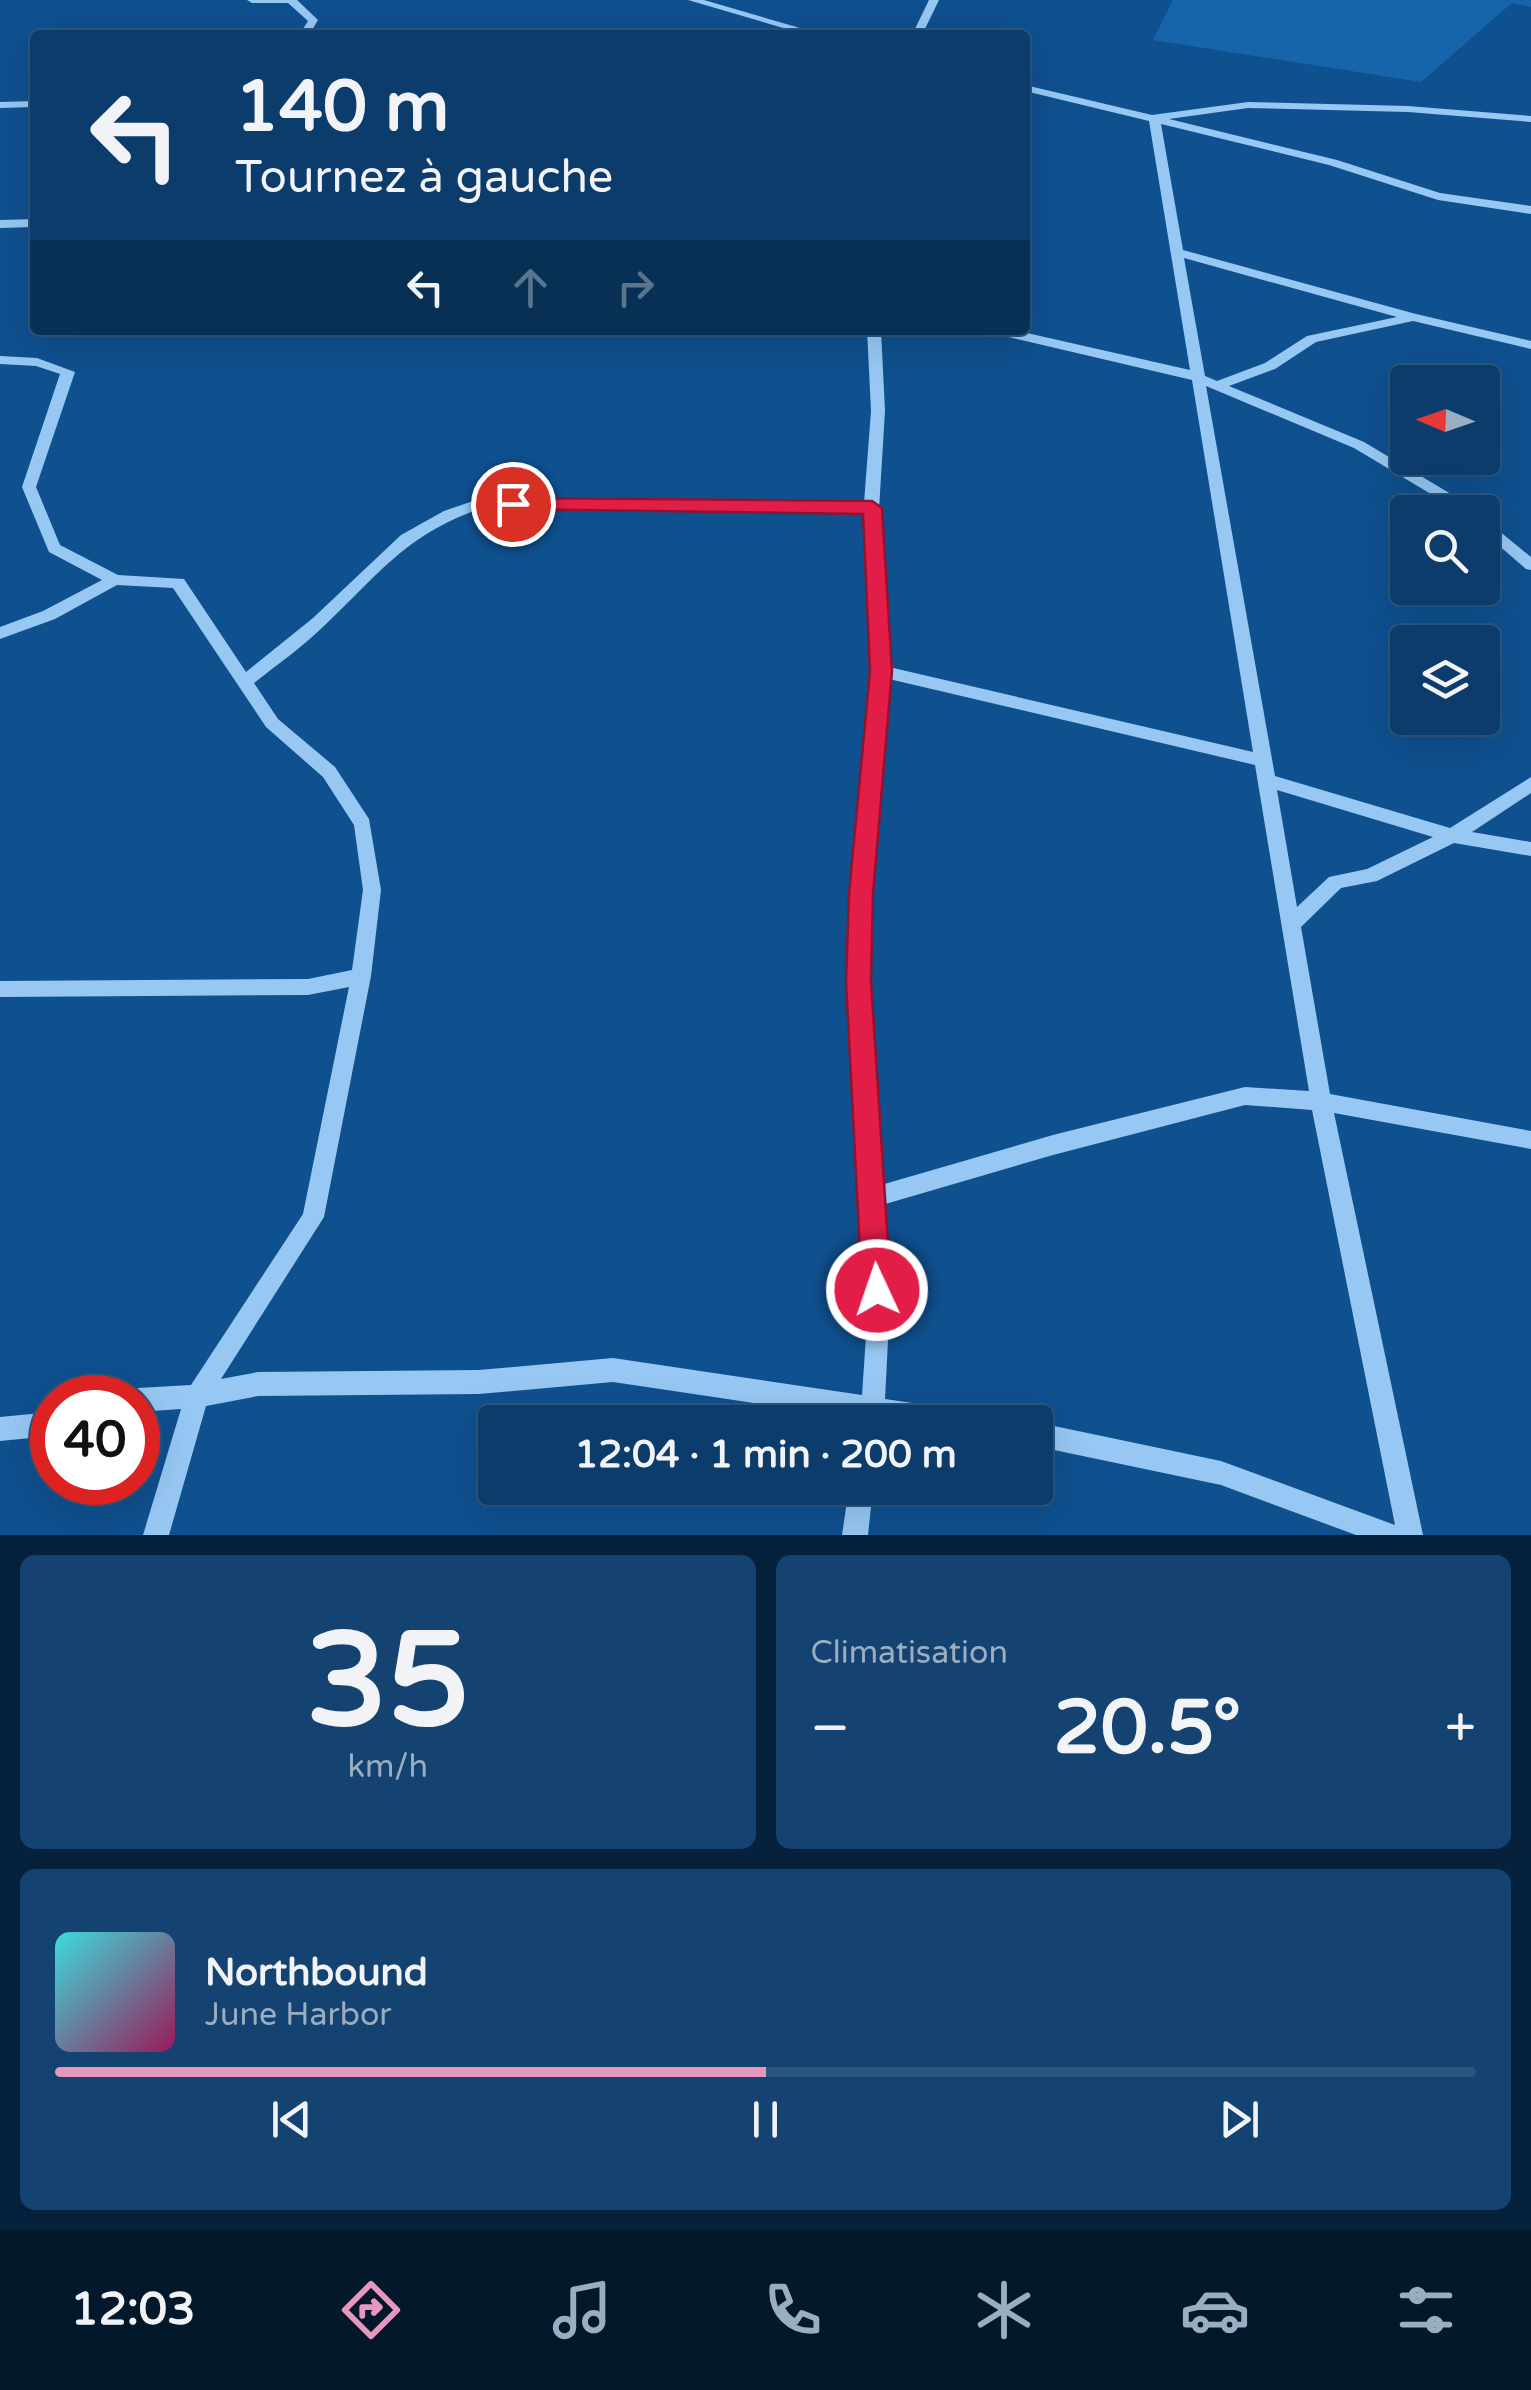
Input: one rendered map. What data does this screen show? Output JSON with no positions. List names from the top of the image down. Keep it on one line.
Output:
{"north":"left","page":{"turn":["140 m","Tournez à gauche"],"limit":"40","trip":"12:04 · 1 min · 200 m","tile":[["35","km/h"],"Climatisation"],"heat":["−","20.5°","+"],"song":["Northbound","June Harbor"],"tabs":"12:03"}}
